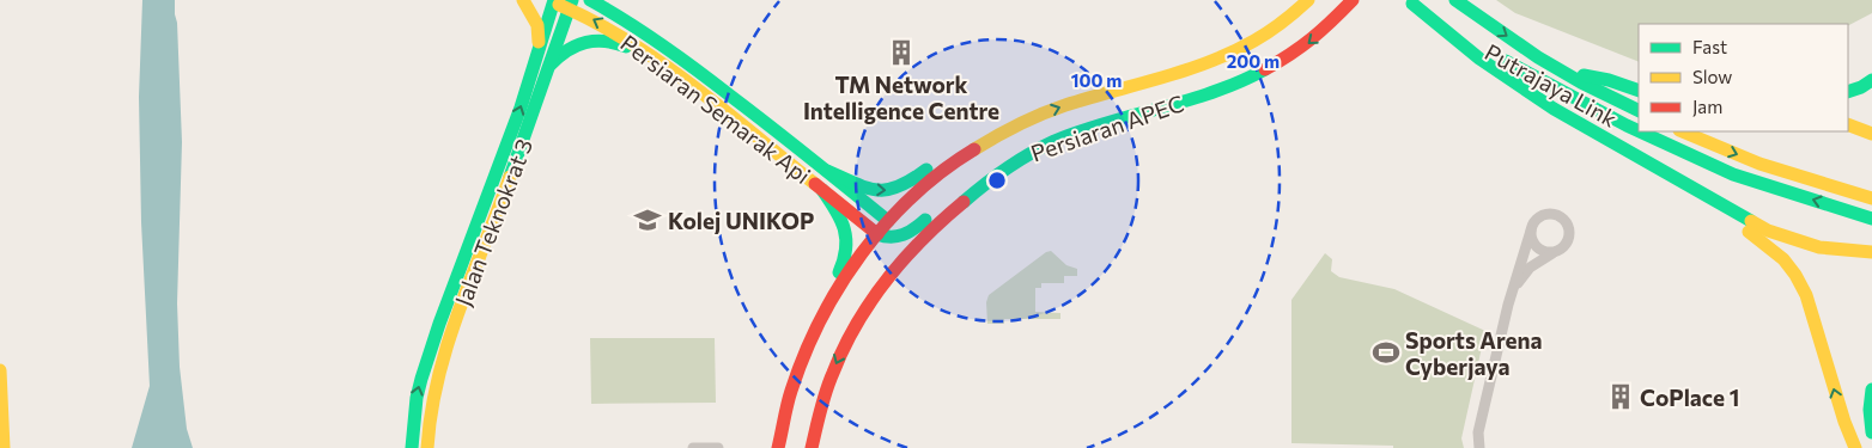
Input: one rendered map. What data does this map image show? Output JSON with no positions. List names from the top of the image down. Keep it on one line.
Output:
{"streets":{"main road":["Putrajaya Link","Persiaran Semarak Api","Persiaran APEC","Jalan Teknokrat 3"]},"crossings":[["Persiaran Semarak Api","Persiaran APEC"],["Persiaran Semarak Api","Jalan Teknokrat 3"]],"places":{"building":["TM Network Intelligence Centre","CoPlace 1"],"school or university":["Kolej UNIKOP"],"sports":["Sports Arena Cyberjaya"]},"legend":["Fast","Slow","Jam"],"rings":["200 m","100 m"]}
